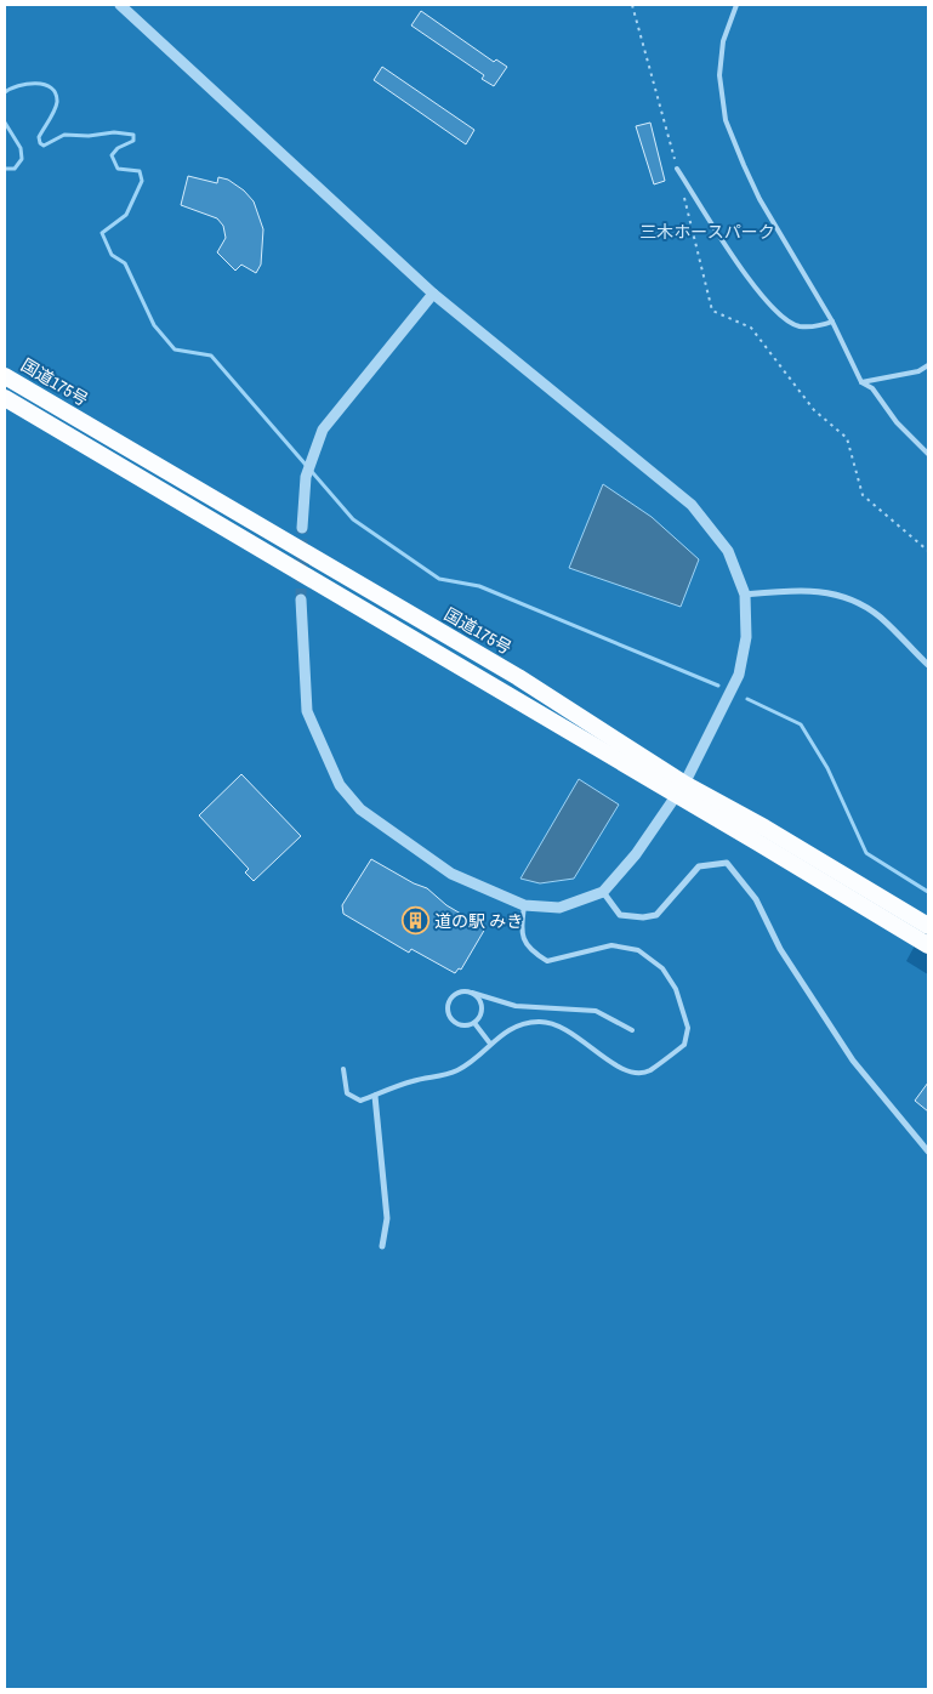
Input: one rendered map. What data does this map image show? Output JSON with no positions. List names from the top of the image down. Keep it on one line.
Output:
{"streets":{"highway":["国道175号"]},"parks":["三木ホースパーク"],"places":{"building":["道の駅 みき"]}}
